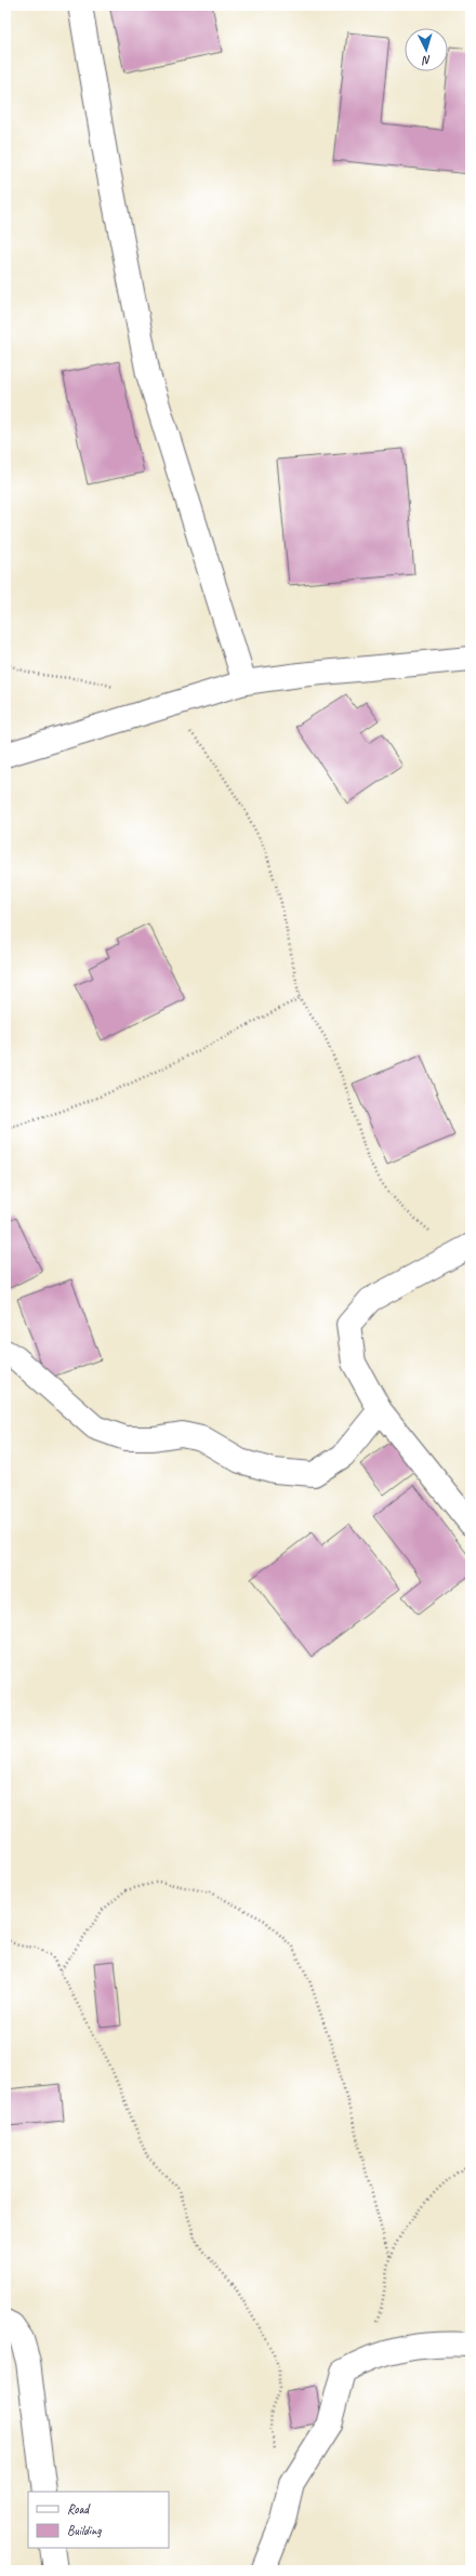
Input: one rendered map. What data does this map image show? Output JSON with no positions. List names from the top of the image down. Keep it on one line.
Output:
{"legend":["Road","Building"],"north":"bottom"}
